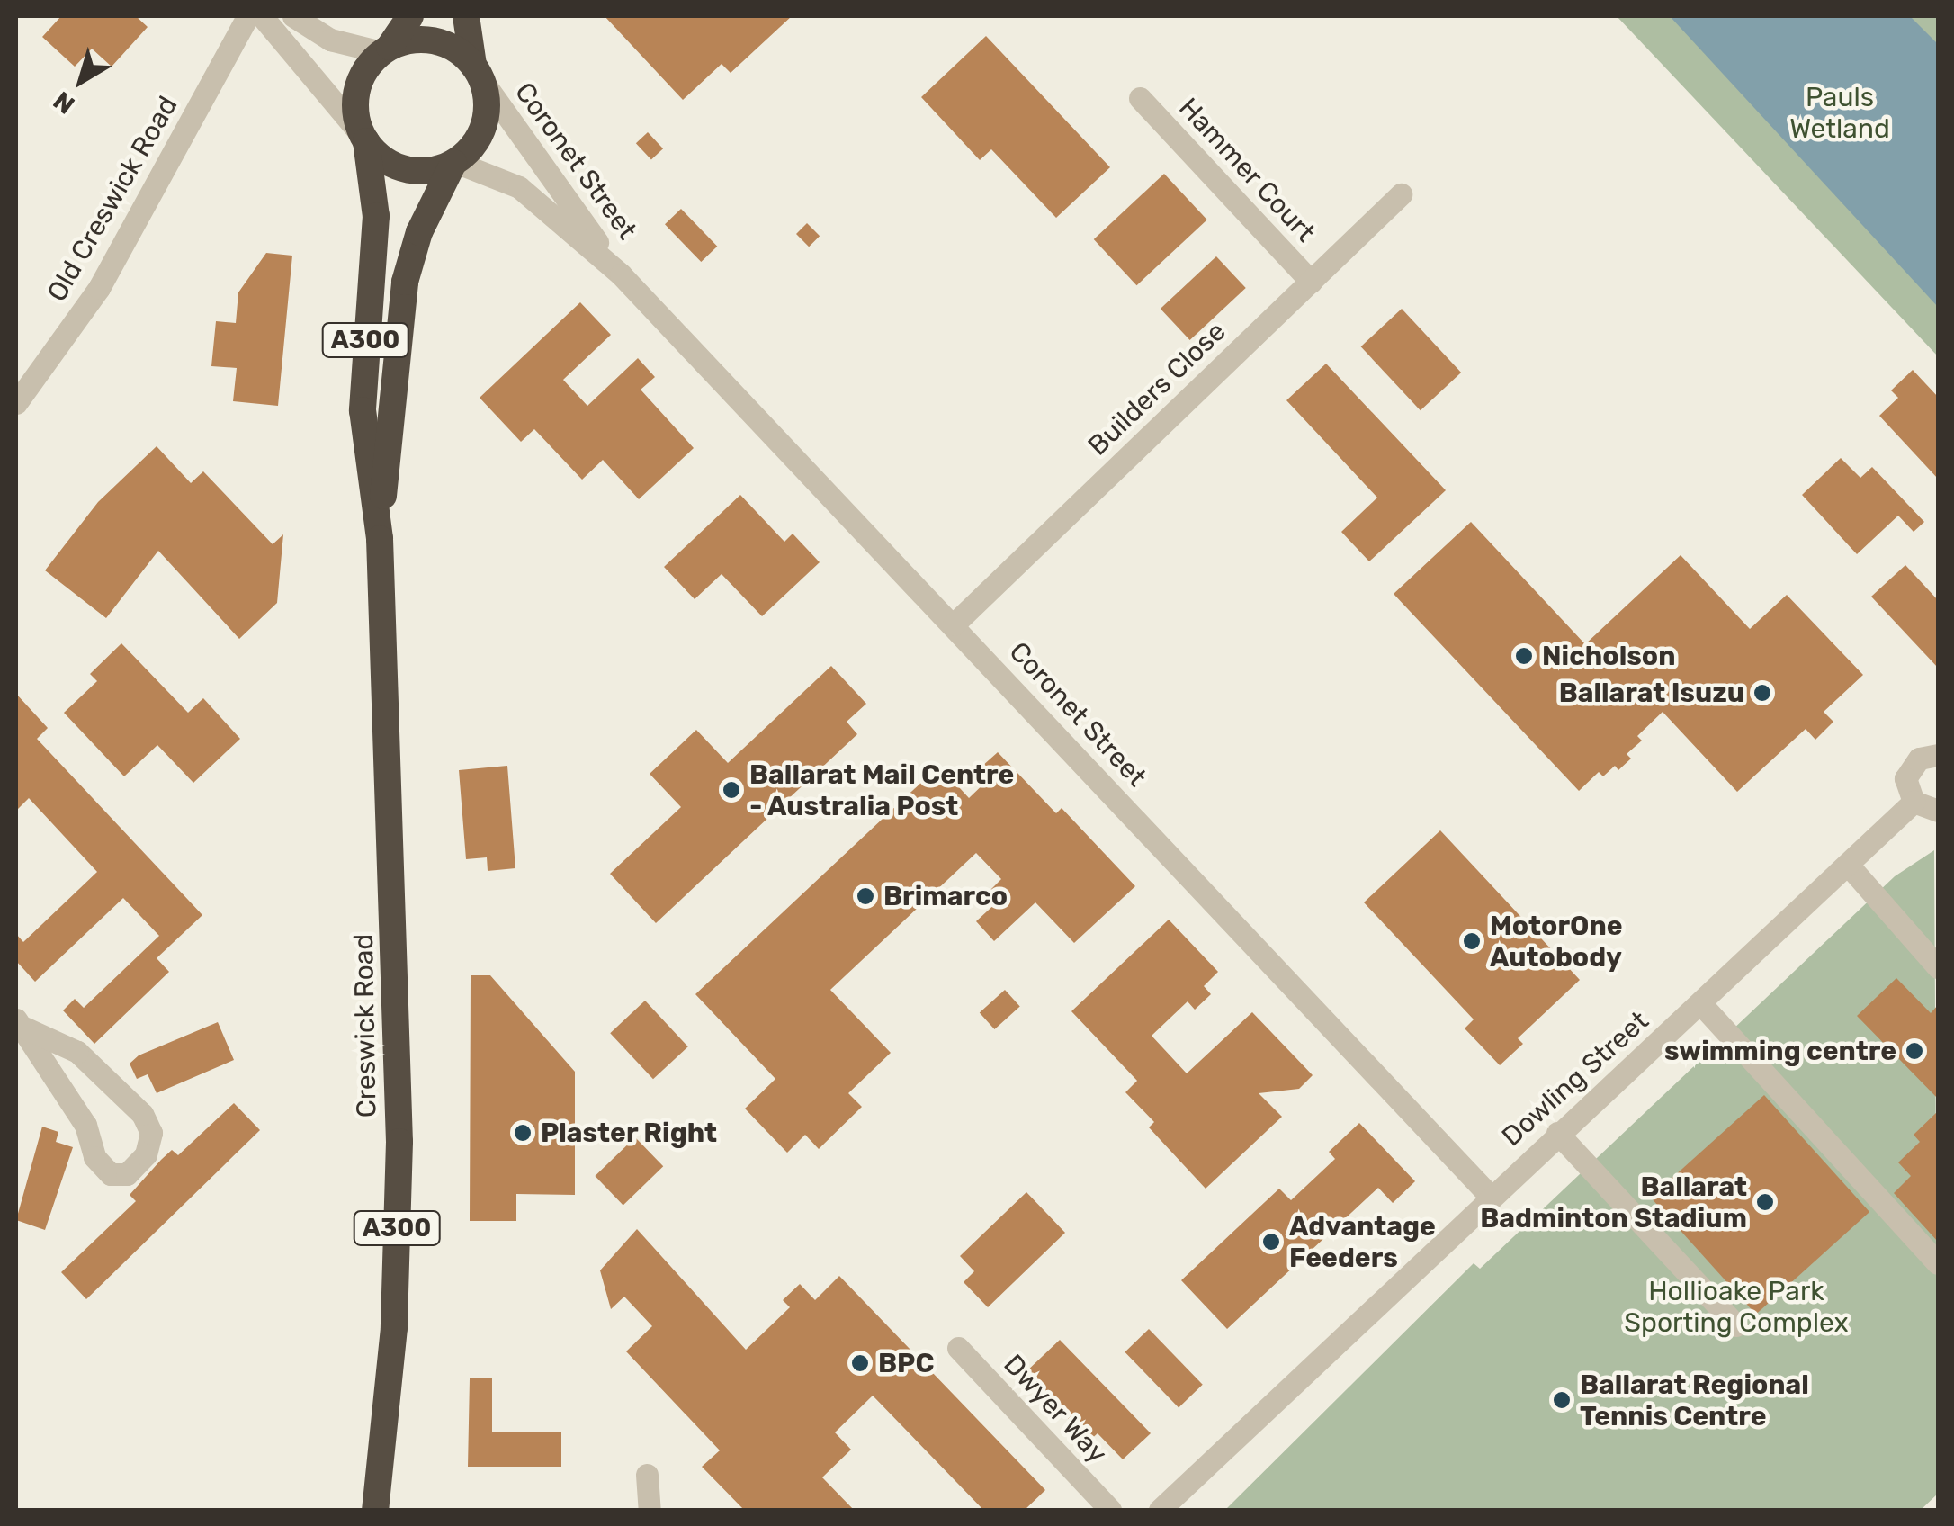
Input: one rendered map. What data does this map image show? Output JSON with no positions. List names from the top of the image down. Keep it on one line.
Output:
{"streets":{"highway":["A300","Creswick Road"],"street":["Coronet Street","Hammer Court","Old Creswick Road","Builders Close","Dowling Street","Dwyer Way"]},"crossings":[["Coronet Street","A300"],["Coronet Street","Builders Close"],["Coronet Street","Creswick Road"],["Coronet Street","Dowling Street"],["Hammer Court","Builders Close"],["A300","Creswick Road"]],"parks":["Pauls Wetland","Hollioake Park Sporting Complex"],"places":["Nicholson","Ballarat Isuzu","Ballarat Mail Centre - Australia Post","Brimarco","MotorOne Autobody","swimming centre","Plaster Right","Ballarat Badminton Stadium","Advantage Feeders","BPC","Ballarat Regional Tennis Centre"],"north":"bottom left"}
